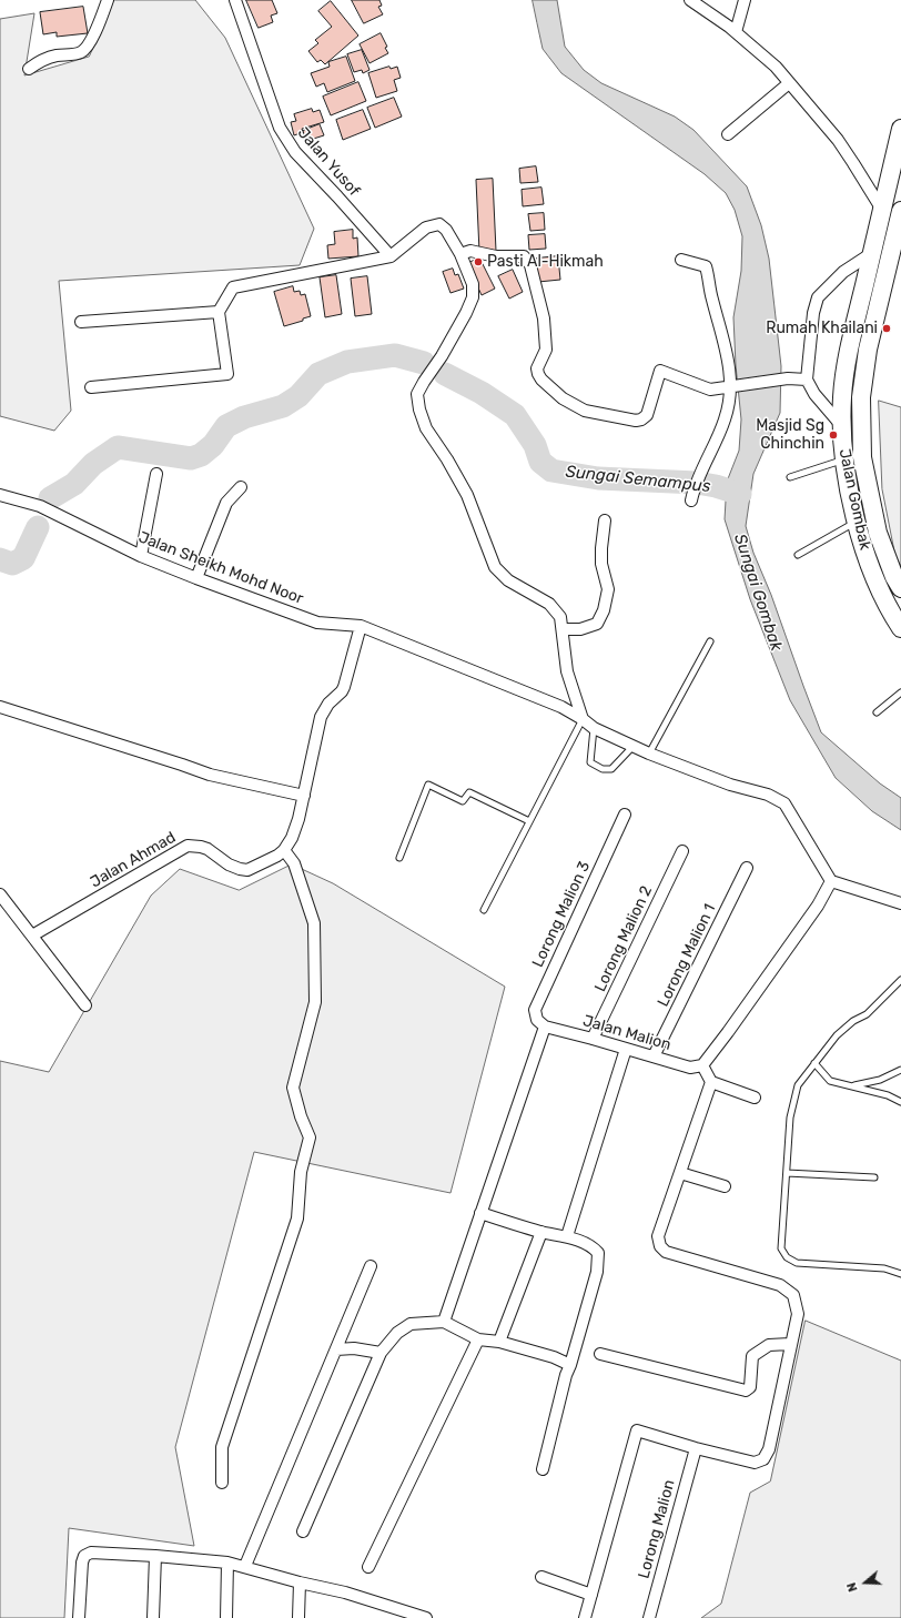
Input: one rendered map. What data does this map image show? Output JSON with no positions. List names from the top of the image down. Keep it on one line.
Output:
{"streets":{"main road":["Jalan Gombak"],"street":["Jalan Yusof","Jalan Sheikh Mohd Noor","Jalan Ahmad","Lorong Malion 3","Lorong Malion 2","Lorong Malion 1","Jalan Malion","Lorong Malion"]},"crossings":[["Lorong Malion 3","Jalan Malion"],["Lorong Malion 2","Jalan Malion"],["Lorong Malion 1","Jalan Malion"]],"water":["Sungai Semampus","Sungai Gombak"],"places":["Pasti Al-Hikmah","Rumah Khailani","Masjid Sg Chinchin"],"north":"left"}
